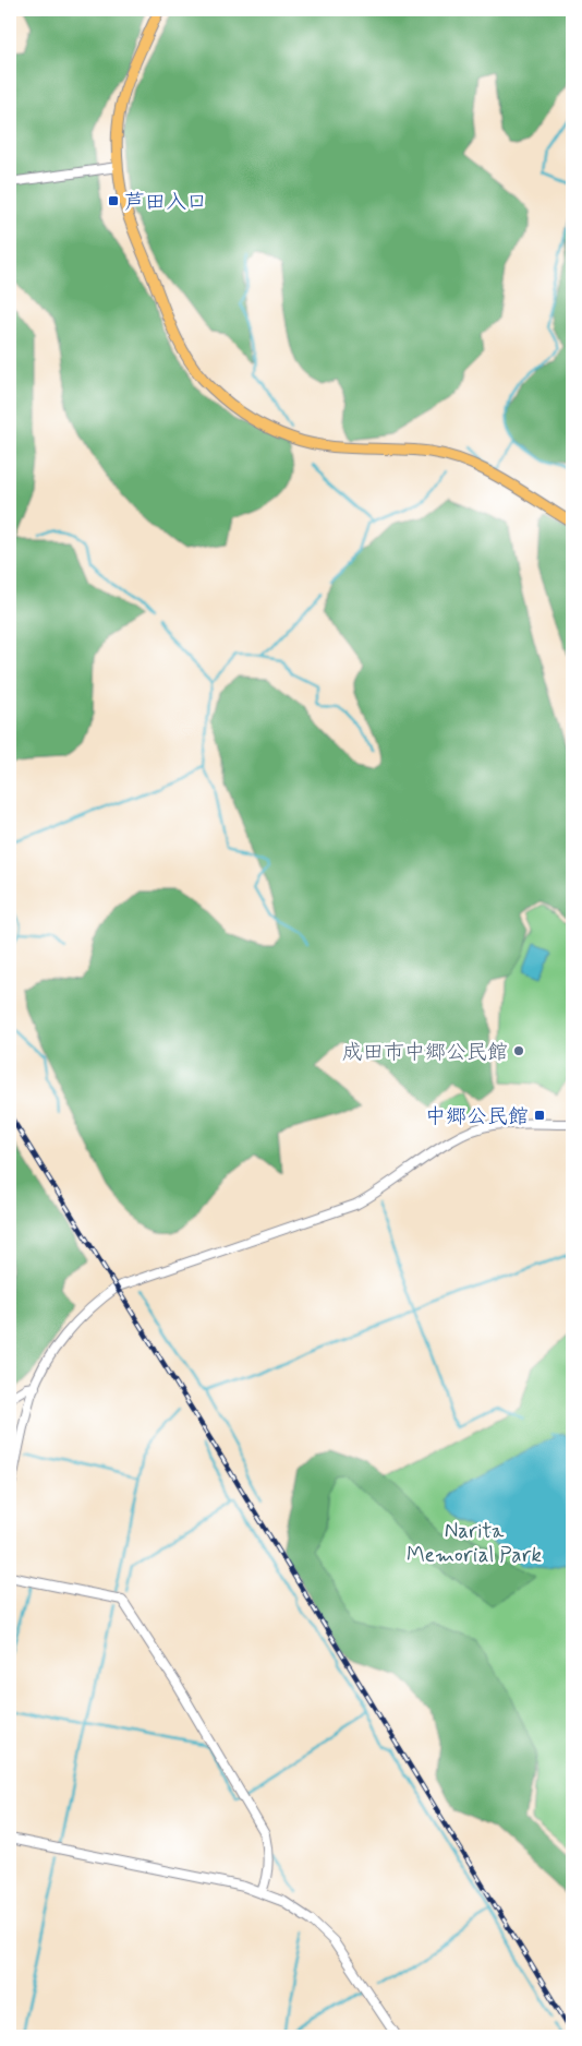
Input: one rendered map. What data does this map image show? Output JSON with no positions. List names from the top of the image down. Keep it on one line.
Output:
{"parks":["Narita Memorial Park"],"places":{"transit":["芦田入口","中郷公民館"],"other":["成田市中郷公民館"]}}
